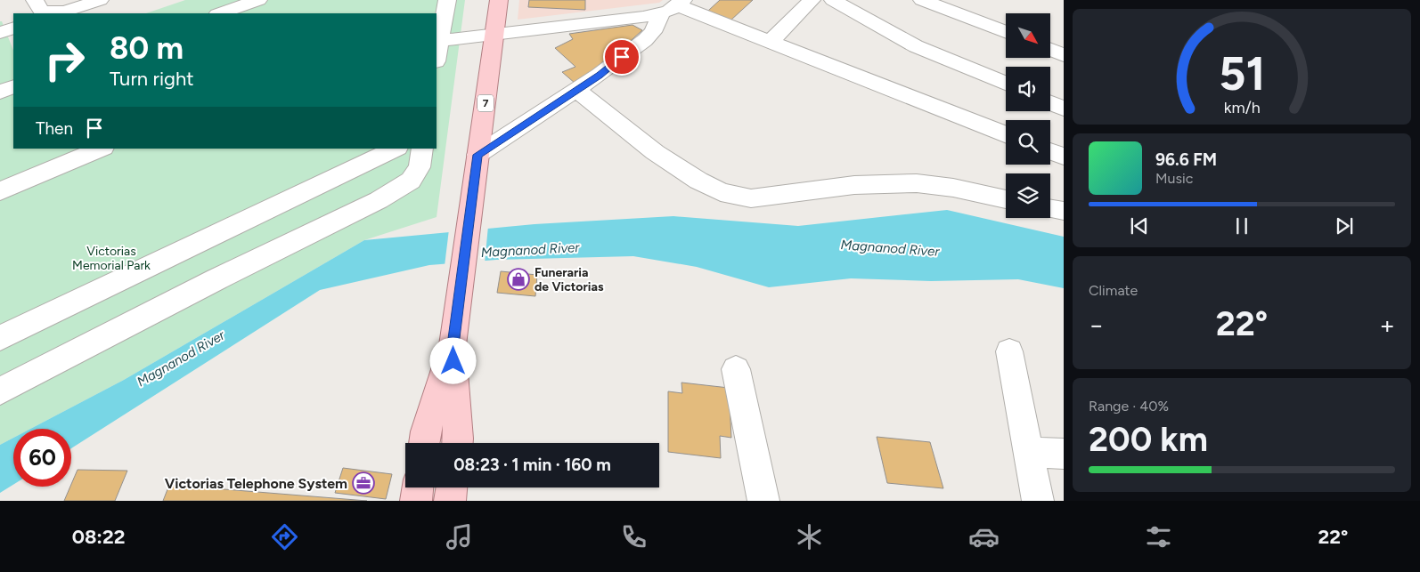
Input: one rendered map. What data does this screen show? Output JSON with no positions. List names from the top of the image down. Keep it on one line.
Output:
{"streets":{"main road":["7"]},"water":["Magnanod River"],"parks":["Victorias Memorial Park"],"places":{"shop":["Funeraria de Victorias"],"office":["Victorias Telephone System"]},"north":"bottom right","page":{"turn":["80 m","Turn right"],"then":"Then","song":["96.6 FM","Music"],"tile":["Climate",["Range · 40%","200 km"]],"heat":["−","22°","+"],"limit":"60","trip":"08:23 · 1 min · 160 m","tabs":["08:22","22°"],"gauge":["51","km/h"]}}
